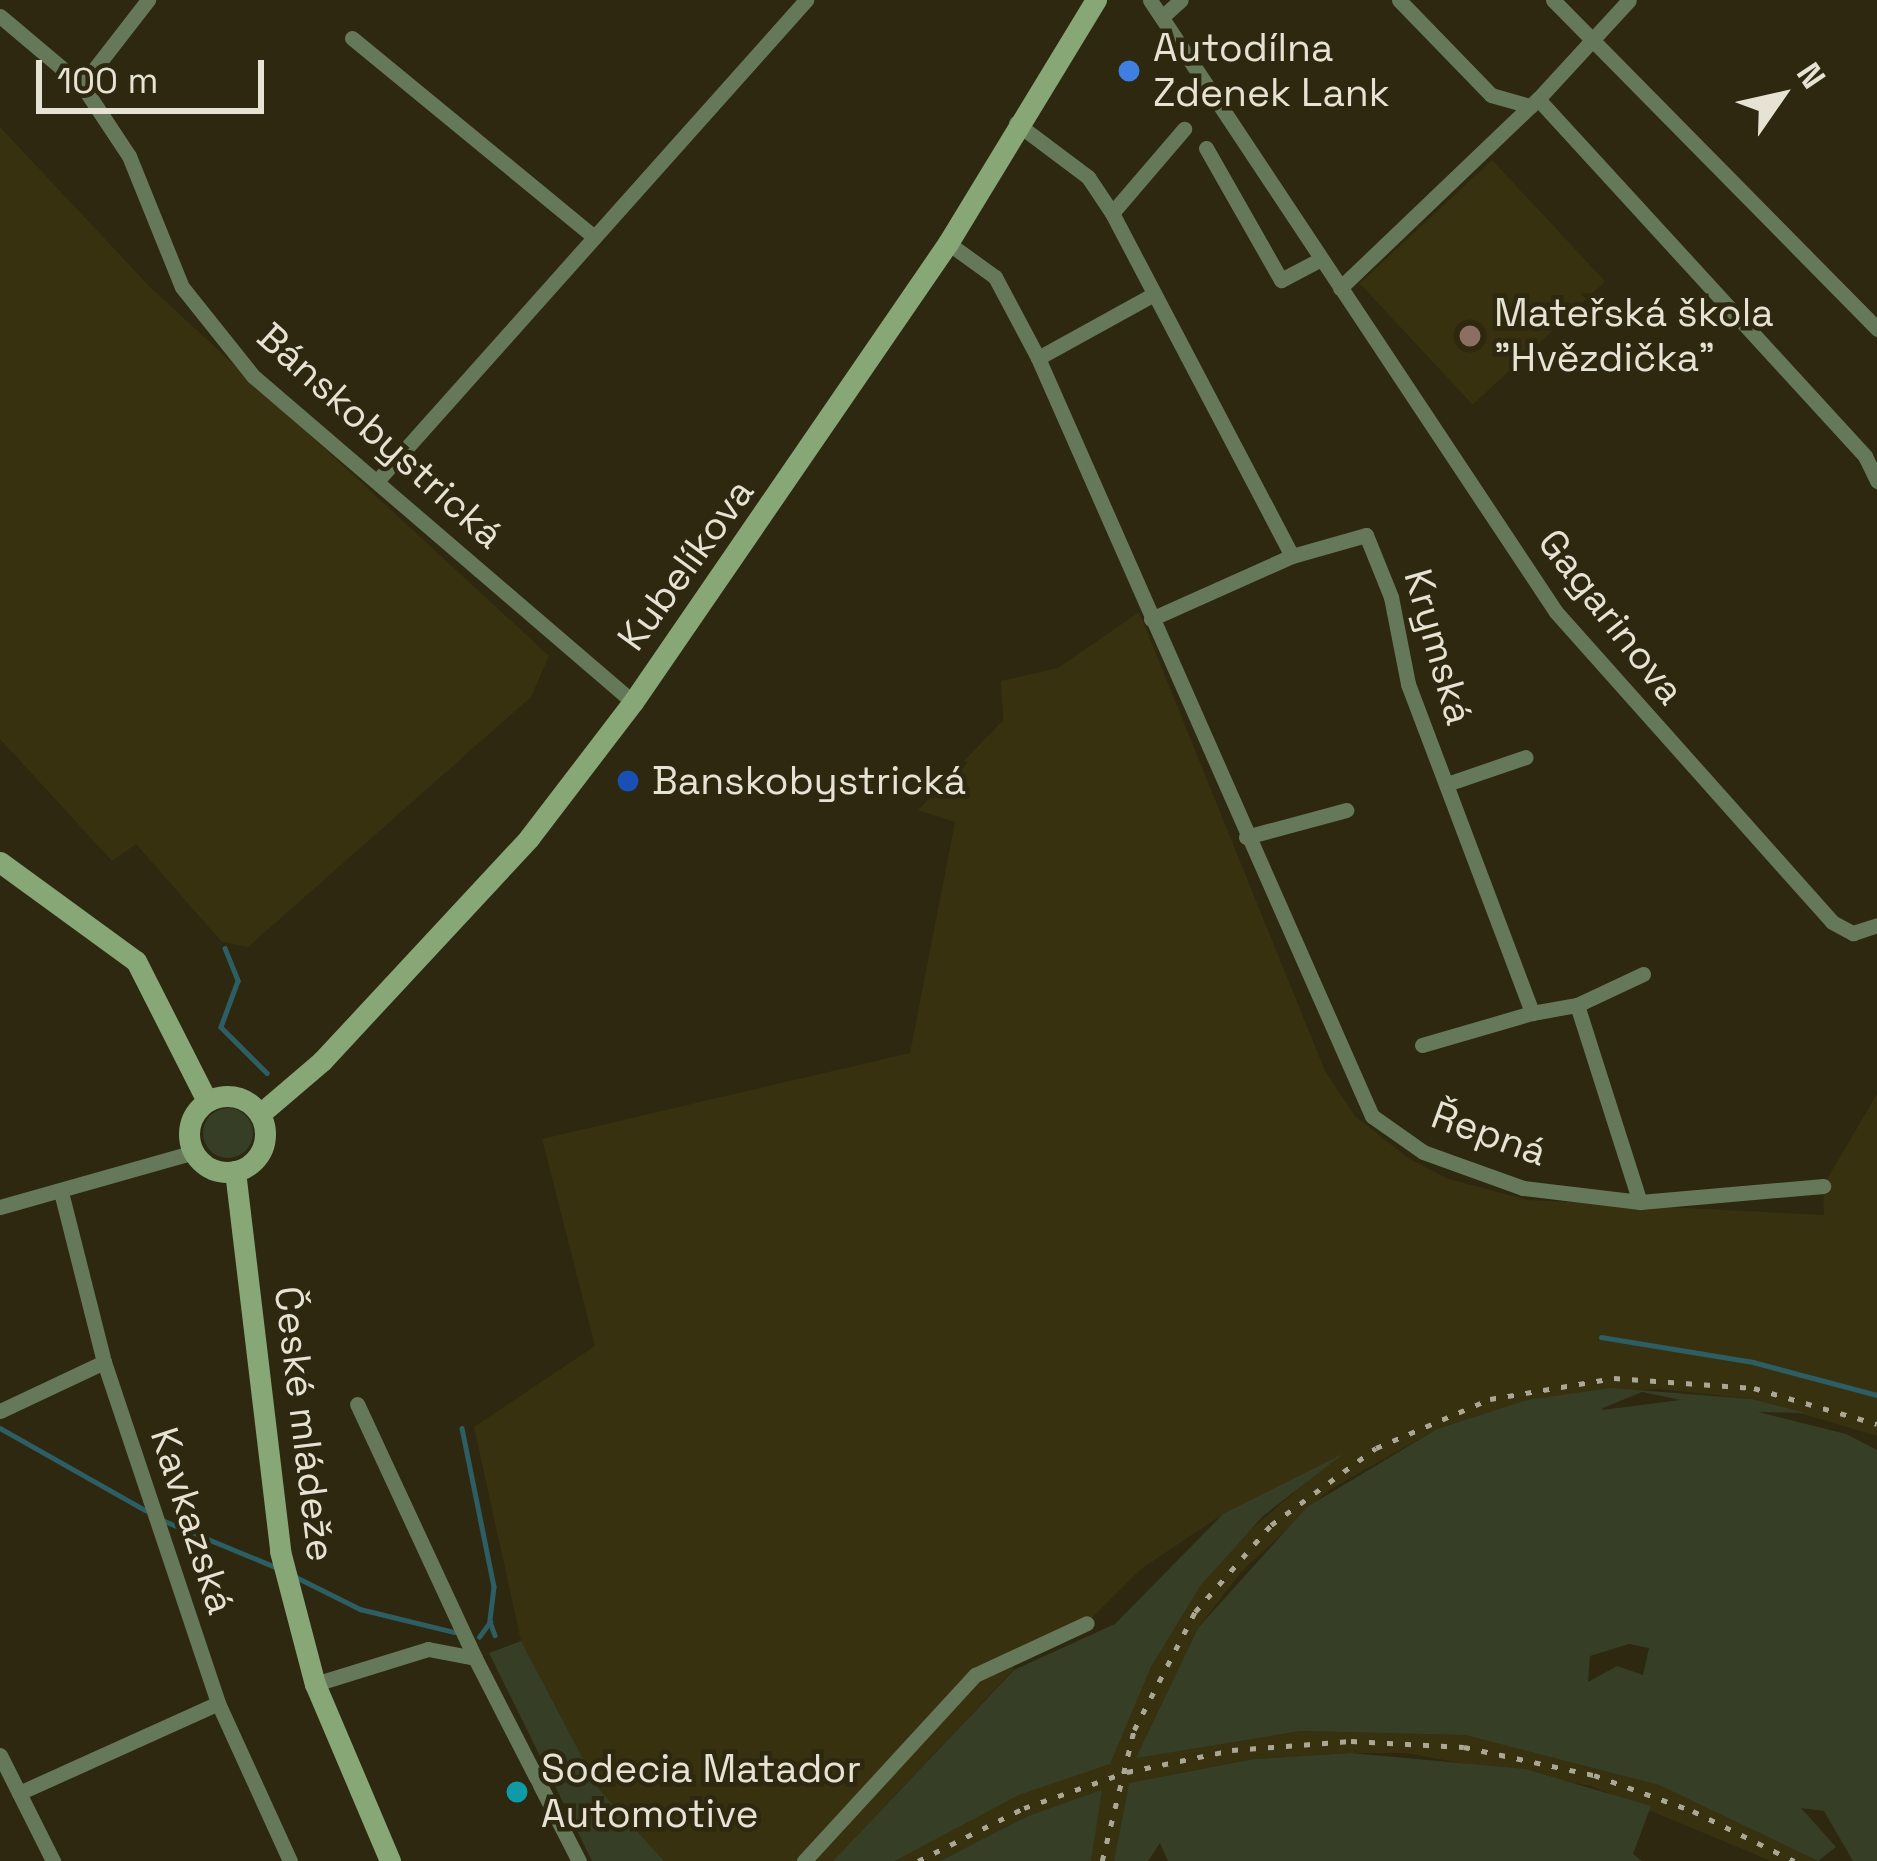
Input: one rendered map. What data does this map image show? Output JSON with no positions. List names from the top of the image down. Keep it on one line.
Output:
{"streets":{"street":["Bánskobystrická","Kubelíkova","Gagarinova","Krymská","Řepná","České mládeže","Kavkazská"]},"crossings":[["Bánskobystrická","Kubelíkova"],["Kubelíkova","Řepná"],["Kubelíkova","České mládeže"],["Krymská","Řepná"]],"places":["Autodílna Zdenek Lank","Mateřská škola \"Hvězdička\"","Banskobystrická","Sodecia Matador Automotive"],"scale_bar":"100 m","north":"top right"}
